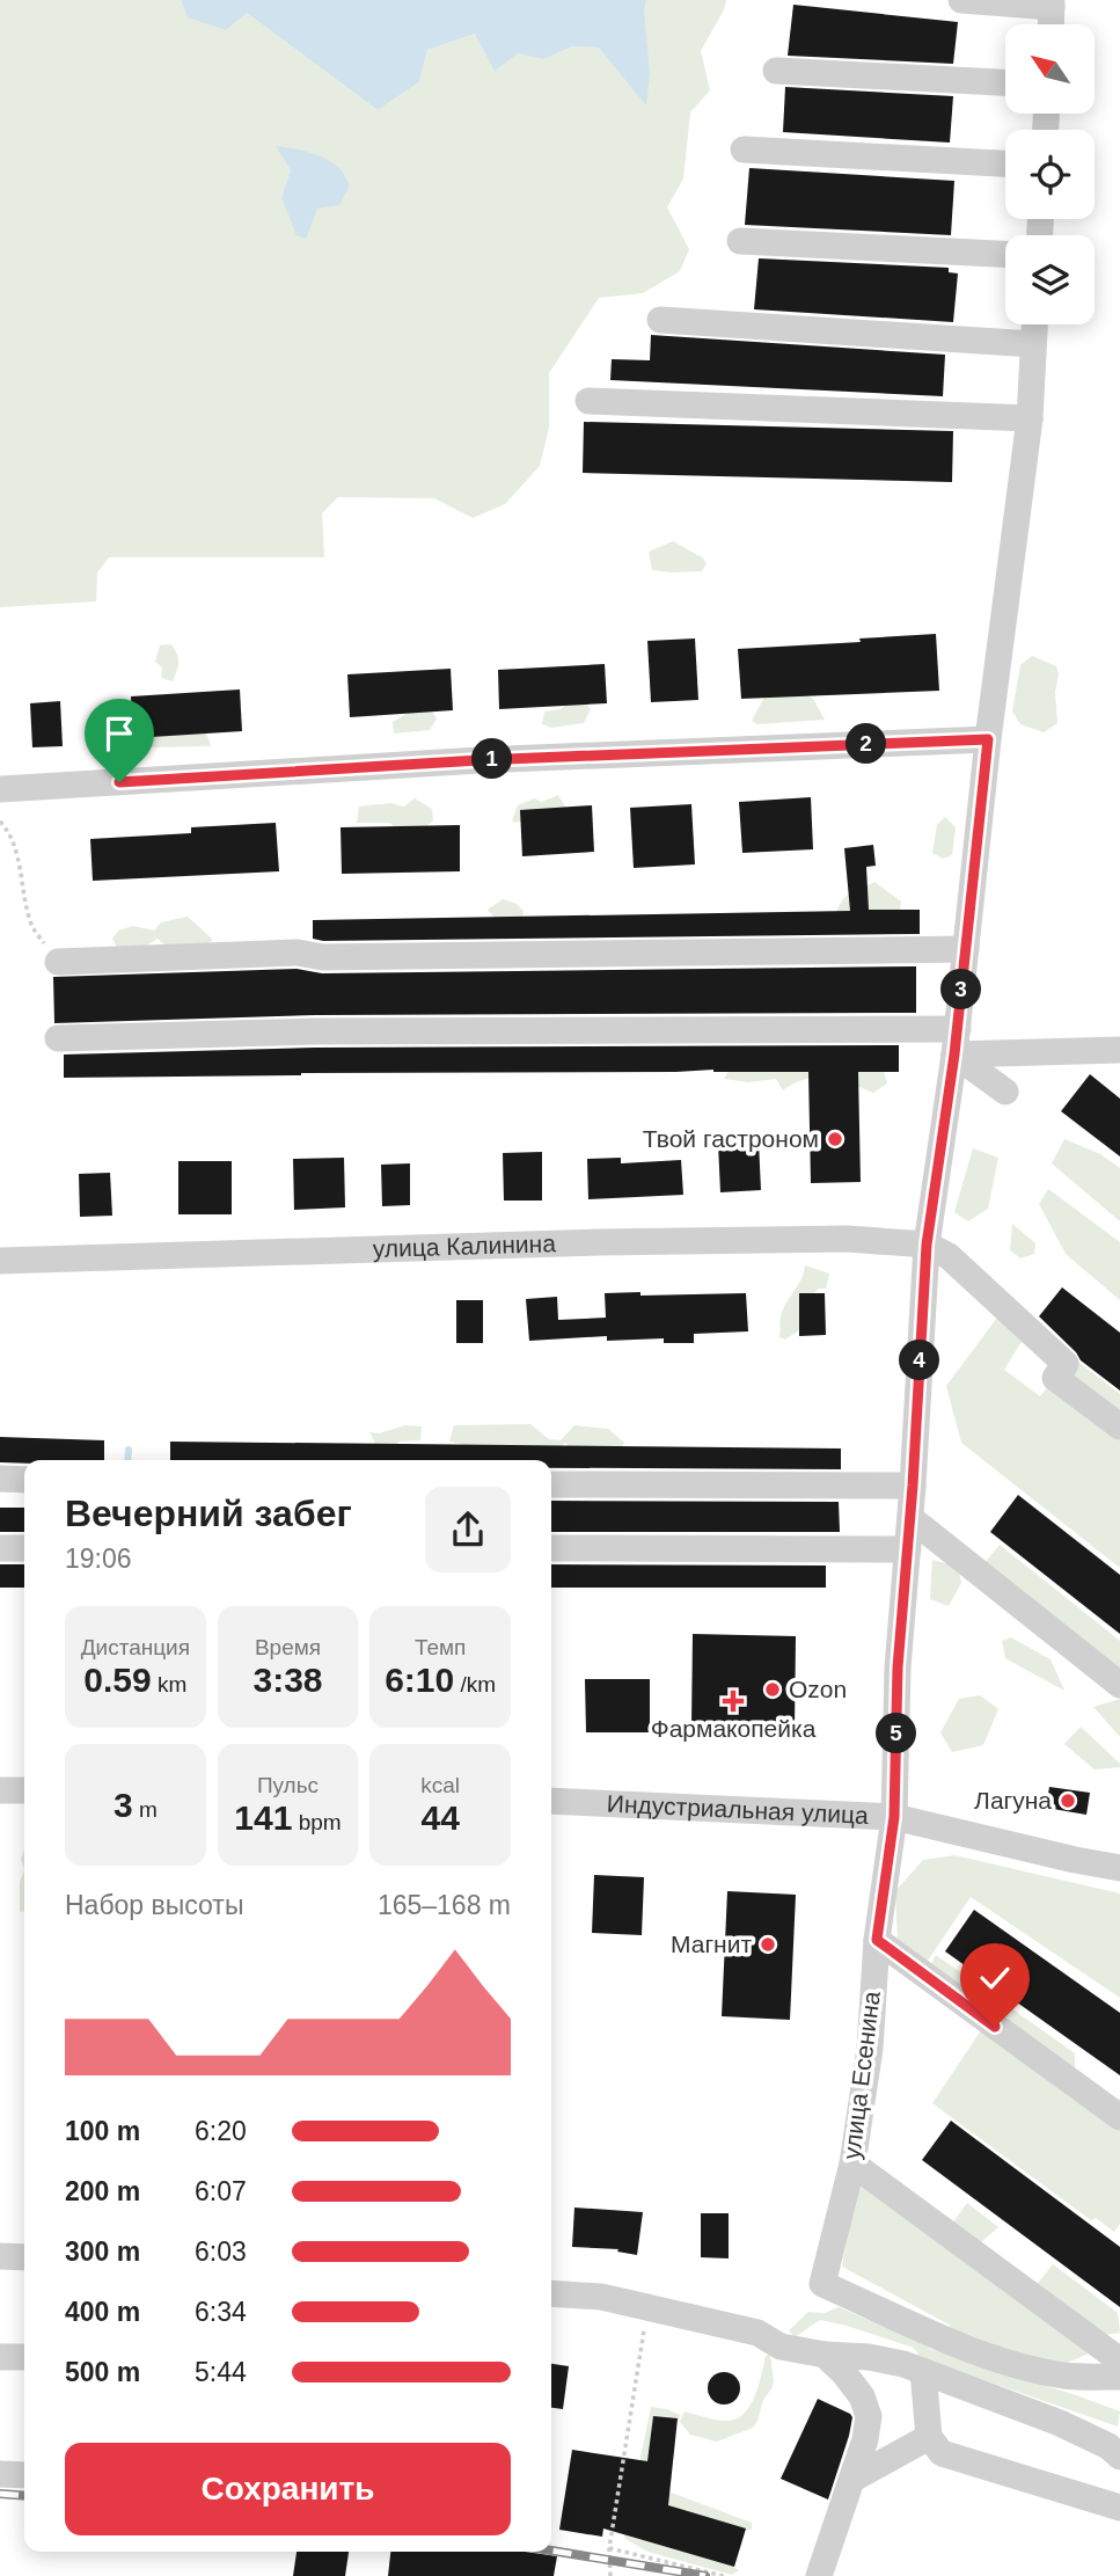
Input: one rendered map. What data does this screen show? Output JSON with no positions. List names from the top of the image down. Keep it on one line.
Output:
{"streets":{"street":["улица Калинина","Индустриальная улица","улица Есенина"]},"crossings":[["улица Калинина","улица Есенина"],["Индустриальная улица","улица Есенина"]],"places":{"other":["Твой гастроном","Ozon","Лагуна","Магнит"],"health":["Фармакопейка"]},"north":"top left","page":{"pins":["2","1","3","4","5"],"heading":["Вечерний забег","19:06"],"stats":[["Дистанция","0.59 km"],["Время","3:38"],["Темп","6:10 /km"],["3 m"],["Пульс","141 bpm"],["kcal","44"]],"chart":["Набор высоты","165–168 m"],"list":[{"name":"100 m","note":"6:20"},{"name":"200 m","note":"6:07"},{"name":"300 m","note":"6:03"},{"name":"400 m","note":"6:34"},{"name":"500 m","note":"5:44"}],"buttons":"Сохранить"}}
